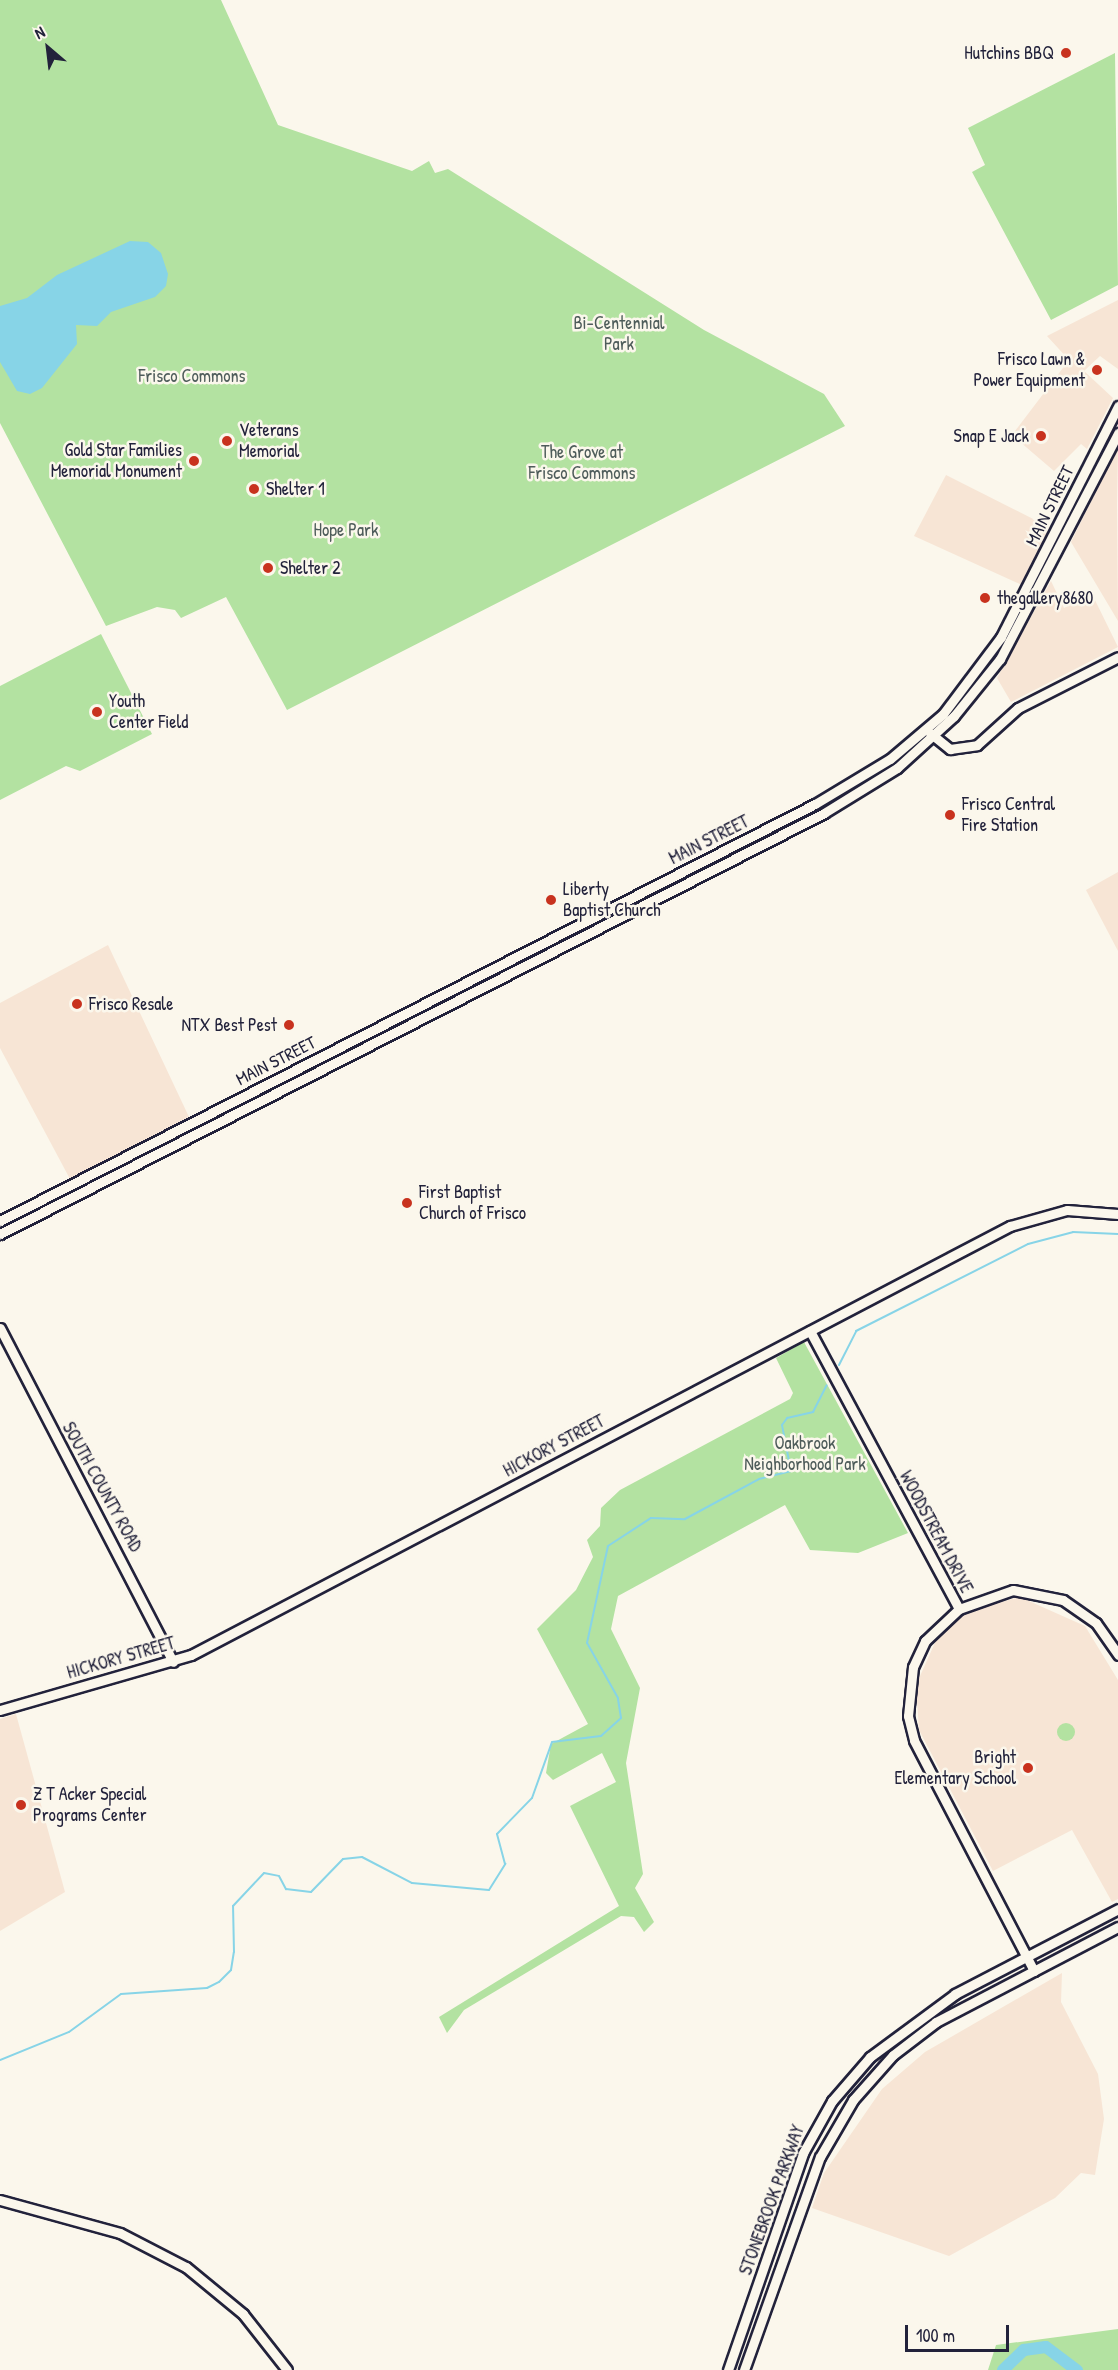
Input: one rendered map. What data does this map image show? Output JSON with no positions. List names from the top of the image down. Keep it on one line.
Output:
{"streets":{"main road":["MAIN STREET","HICKORY STREET","SOUTH COUNTY ROAD","WOODSTREAM DRIVE","STONEBROOK PARKWAY"]},"crossings":[["HICKORY STREET","SOUTH COUNTY ROAD"],["HICKORY STREET","WOODSTREAM DRIVE"],["WOODSTREAM DRIVE","STONEBROOK PARKWAY"]],"parks":["Bi-Centennial Park","Frisco Commons","The Grove at Frisco Commons","Hope Park","Oakbrook Neighborhood Park"],"places":["Hutchins BBQ","Frisco Lawn & Power Equipment","Snap E Jack","Veterans Memorial","Gold Star Families Memorial Monument","Shelter 1","Shelter 2","thegallery8680","Youth Center Field","Frisco Central Fire Station","Liberty Baptist Church","Frisco Resale","NTX Best Pest","First Baptist Church of Frisco","Bright Elementary School","Z T Acker Special Programs Center"],"scale_bar":"100 m","north":"top left"}
